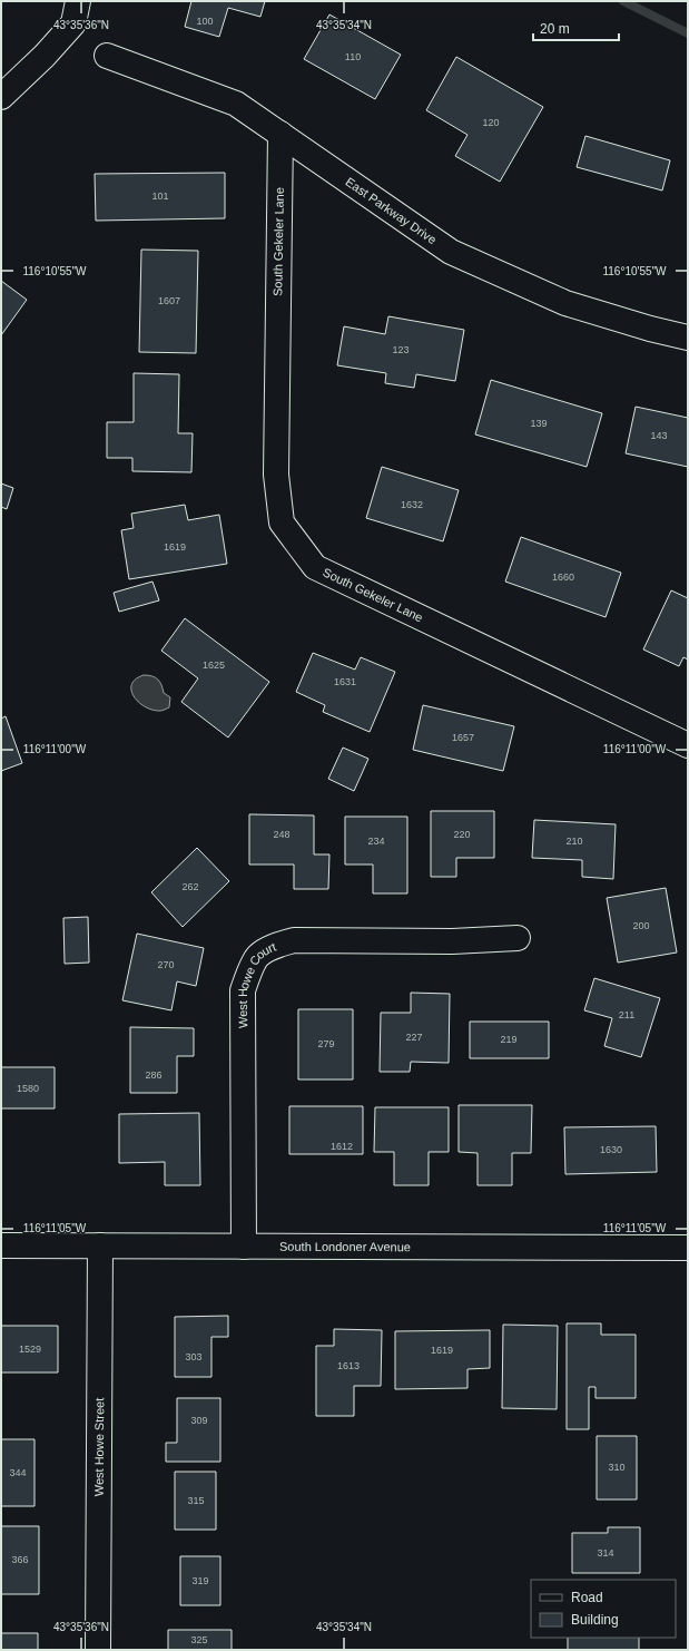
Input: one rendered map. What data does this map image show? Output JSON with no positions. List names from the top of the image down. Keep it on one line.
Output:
{"streets":{"street":["East Parkway Drive","South Gekeler Lane","West Howe Court","South Londoner Avenue","West Howe Street"]},"crossings":[["East Parkway Drive","South Gekeler Lane"],["West Howe Court","South Londoner Avenue"],["South Londoner Avenue","West Howe Street"]],"house_numbers":["100","110","120","101","1607","123","139","143","1632","1619","1660","1625","1631","1657","248","220","234","210","262","200","270","211","227","219","279","286","1580","1612","1630","1529","1619","303","1613","309","310","344","315","314","366","319","325"],"legend":["Road","Building"],"scale_bar":"20 m","coordinates":["43°35'36\"N","43°35'34\"N","116°10'55\"W","116°11'00\"W","116°11'05\"W"]}
